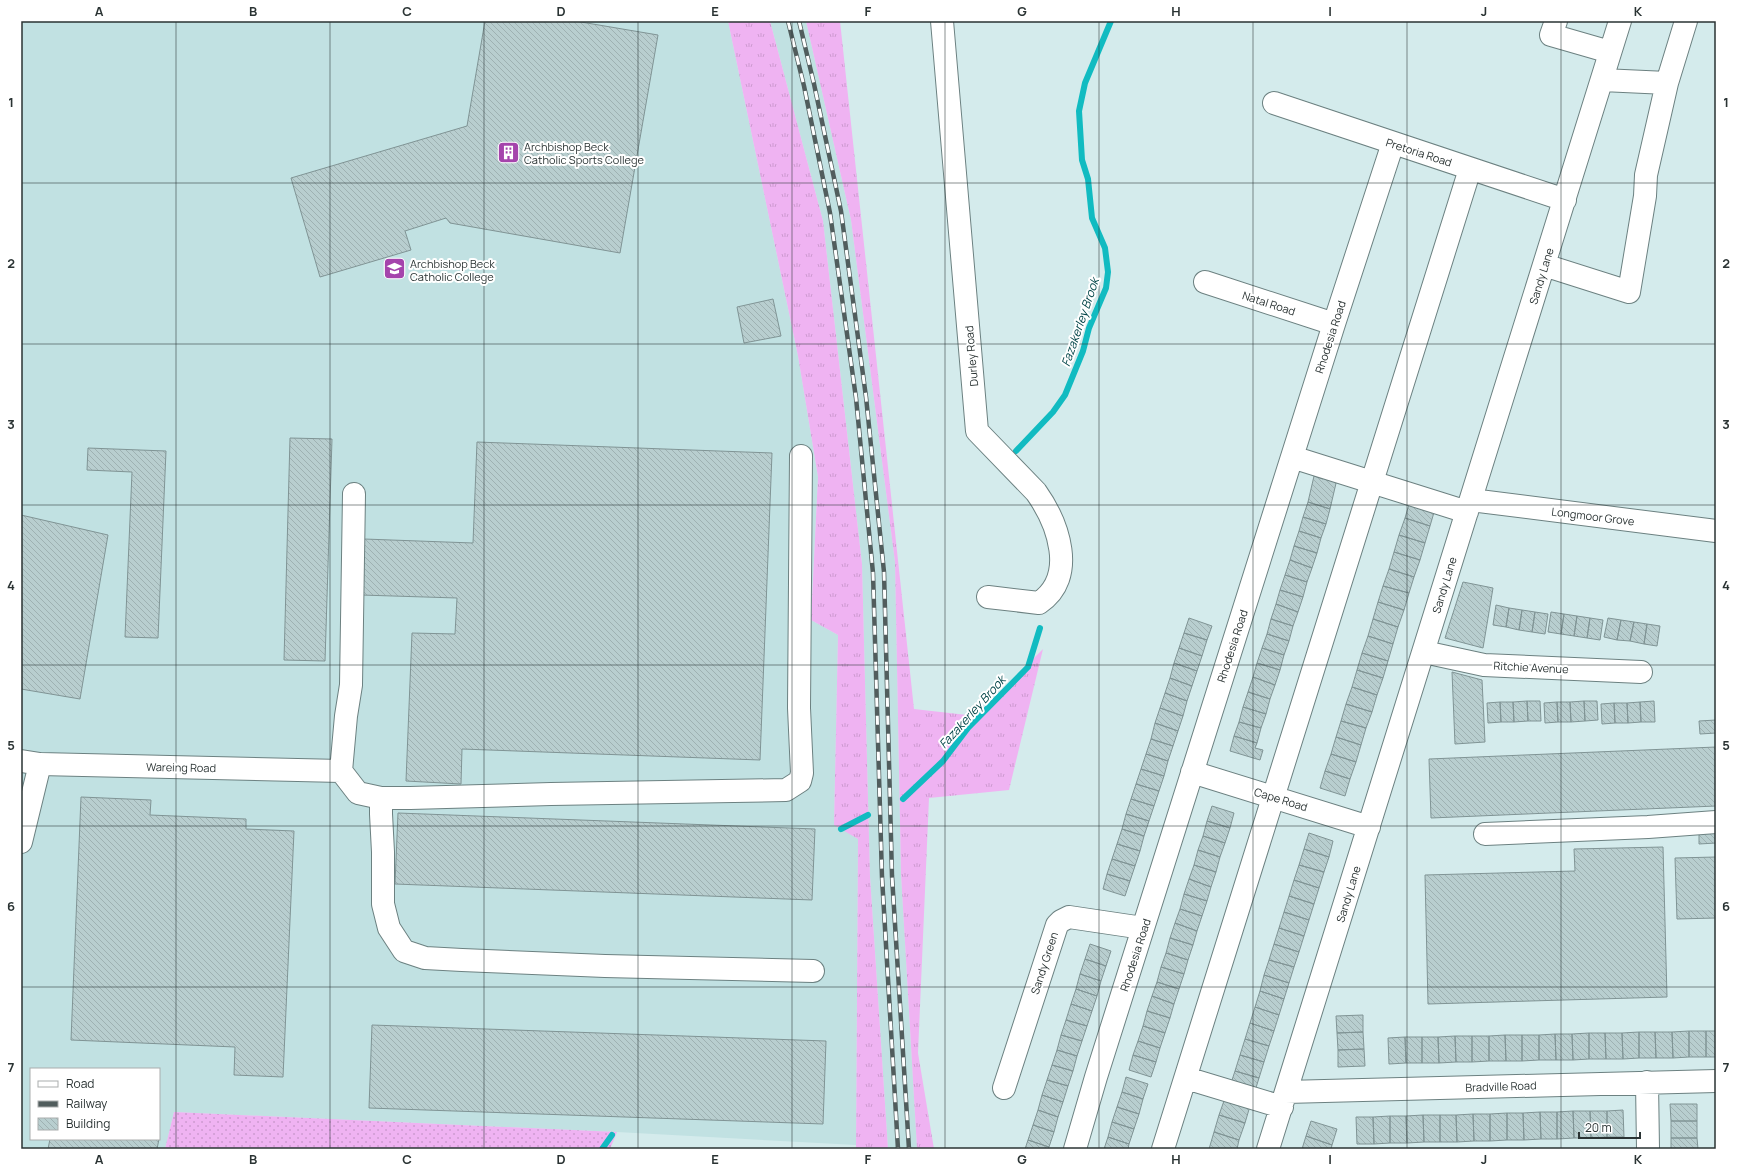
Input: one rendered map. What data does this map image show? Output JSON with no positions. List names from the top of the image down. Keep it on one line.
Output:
{"streets":{"street":["Pretoria Road","Sandy Lane","Natal Road","Rhodesia Road","Durley Road","Longmoor Grove","Ritchie Avenue","Wareing Road","Cape Road","Sandy Green","Bradville Road"]},"crossings":[["Pretoria Road","Sandy Lane"],["Pretoria Road","Rhodesia Road"],["Sandy Lane","Longmoor Grove"],["Sandy Lane","Ritchie Avenue"],["Sandy Lane","Cape Road"],["Sandy Lane","Bradville Road"],["Natal Road","Rhodesia Road"],["Rhodesia Road","Longmoor Grove"],["Rhodesia Road","Cape Road"],["Rhodesia Road","Sandy Green"]],"water":["Fazakerley Brook"],"places":{"building":["Archbishop Beck Catholic Sports College"],"school or university":["Archbishop Beck Catholic College"]},"legend":["Road","Railway","Building"],"scale_bar":"20 m","grid":{"columns":["A","B","C","D","E","F","G","H","I","J","K"],"rows":["1","2","3","4","5","6","7"]}}
